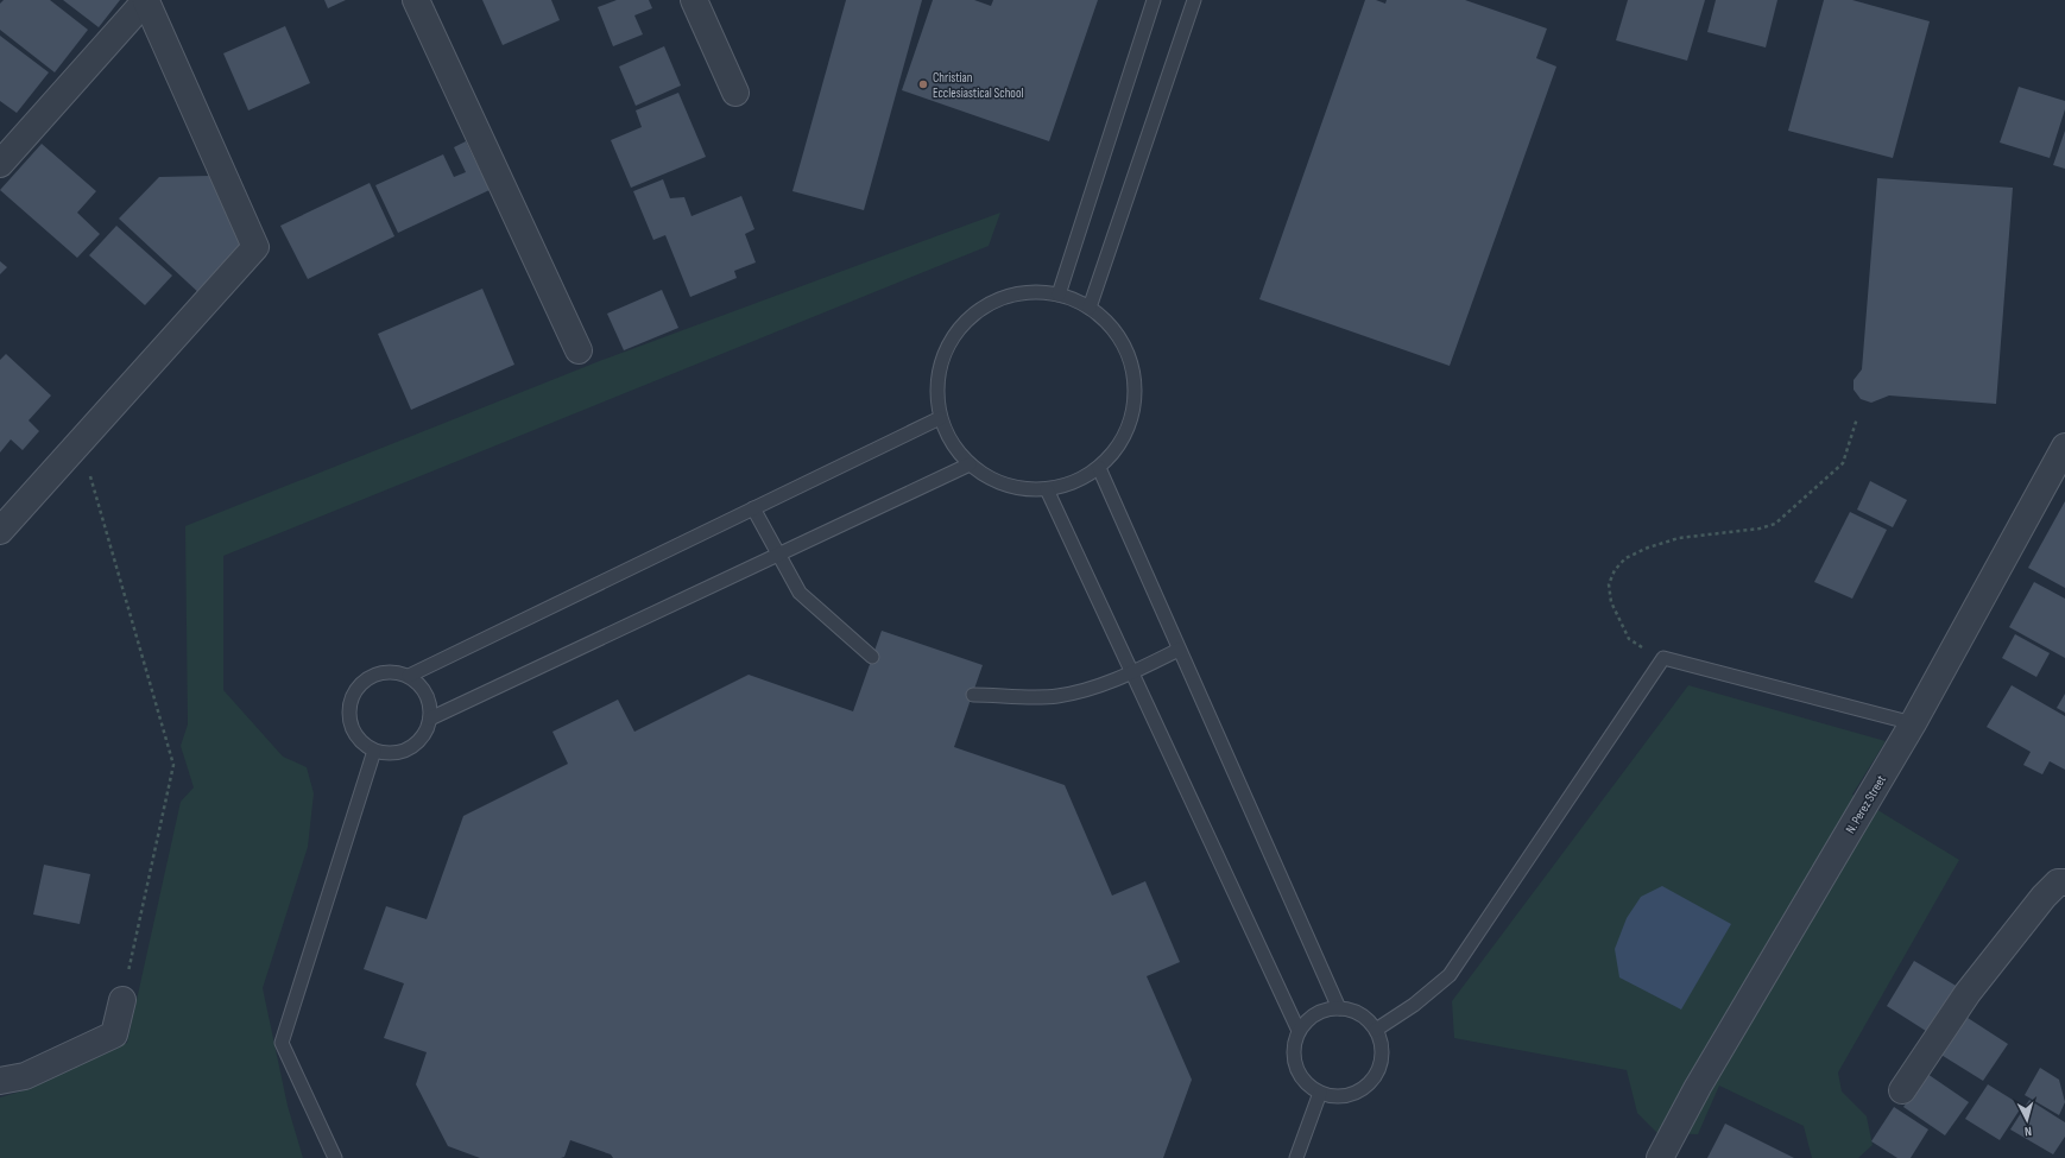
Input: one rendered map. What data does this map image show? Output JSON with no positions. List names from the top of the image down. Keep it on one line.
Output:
{"streets":{"street":["N. Perez Street"]},"places":["Christian Ecclesiastical School"],"north":"bottom"}
